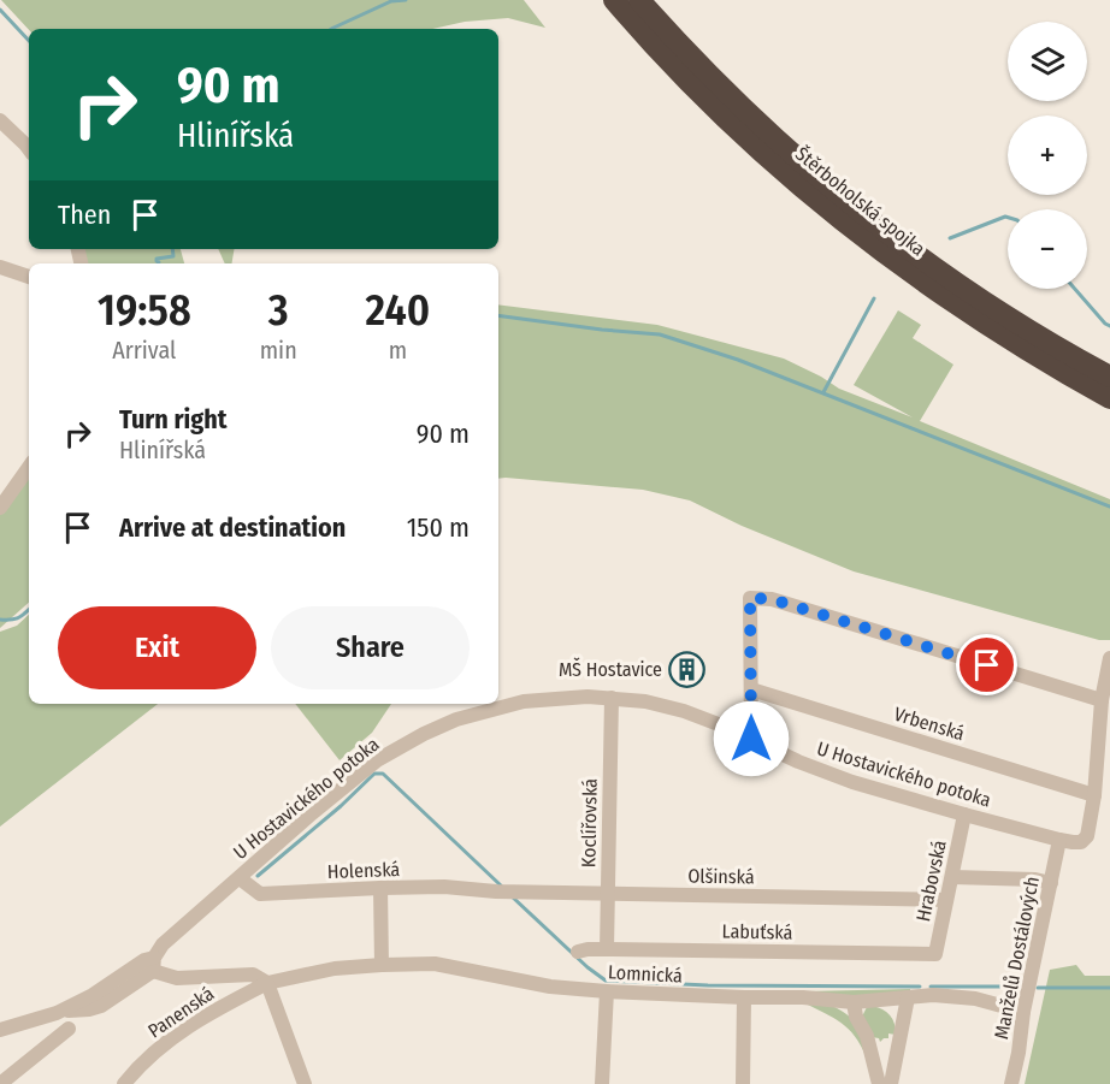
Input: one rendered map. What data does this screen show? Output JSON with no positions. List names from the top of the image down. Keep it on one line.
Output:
{"streets":{"highway":["Štěrboholská spojka"],"street":["Vrbenská","U Hostavického potoka","Koclířovská","Holenská","Olšinská","Hrabovská","Labuťská","Manželů Dostálových","Lomnická","Panenská"]},"crossings":[["Vrbenská","U Hostavického potoka"],["U Hostavického potoka","Koclířovská"],["U Hostavického potoka","Holenská"],["U Hostavického potoka","Hrabovská"],["U Hostavického potoka","Manželů Dostálových"],["U Hostavického potoka","Lomnická"],["Koclířovská","Olšinská"],["Koclířovská","Labuťská"],["Holenská","Olšinská"],["Olšinská","Hrabovská"],["Hrabovská","Labuťská"],["Manželů Dostálových","Lomnická"],["Lomnická","Panenská"]],"places":{"building":["MŠ Hostavice"]},"page":{"map_buttons":["+","−"],"turn":["90 m","Hlinířská"],"then":"Then","eta":["19:58","Arrival","3","min","240","m"],"list":[{"name":"Turn right","note":"Hlinířská","value":"90 m"},{"name":"Arrive at destination","value":"150 m"}],"buttons":["Exit","Share"]}}
